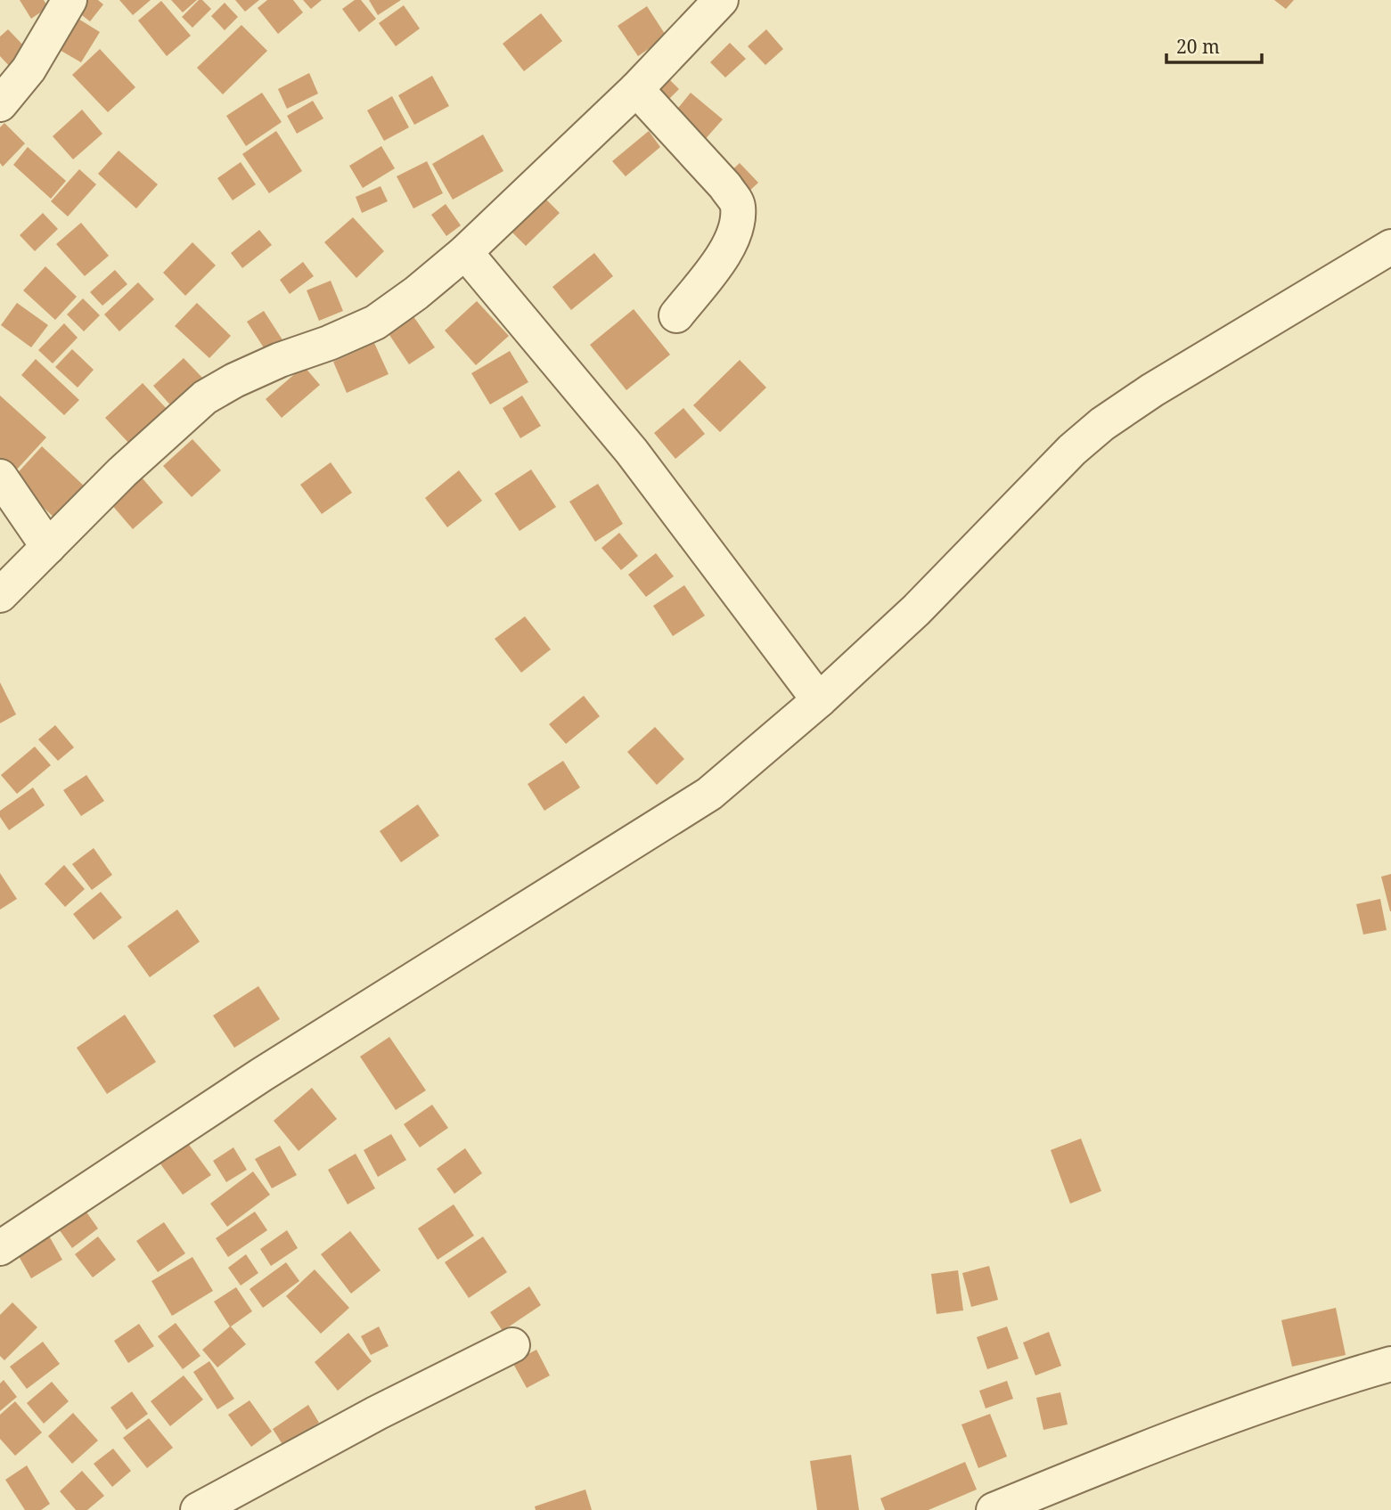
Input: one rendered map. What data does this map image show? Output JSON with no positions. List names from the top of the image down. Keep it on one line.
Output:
{"scale_bar":"20 m"}
